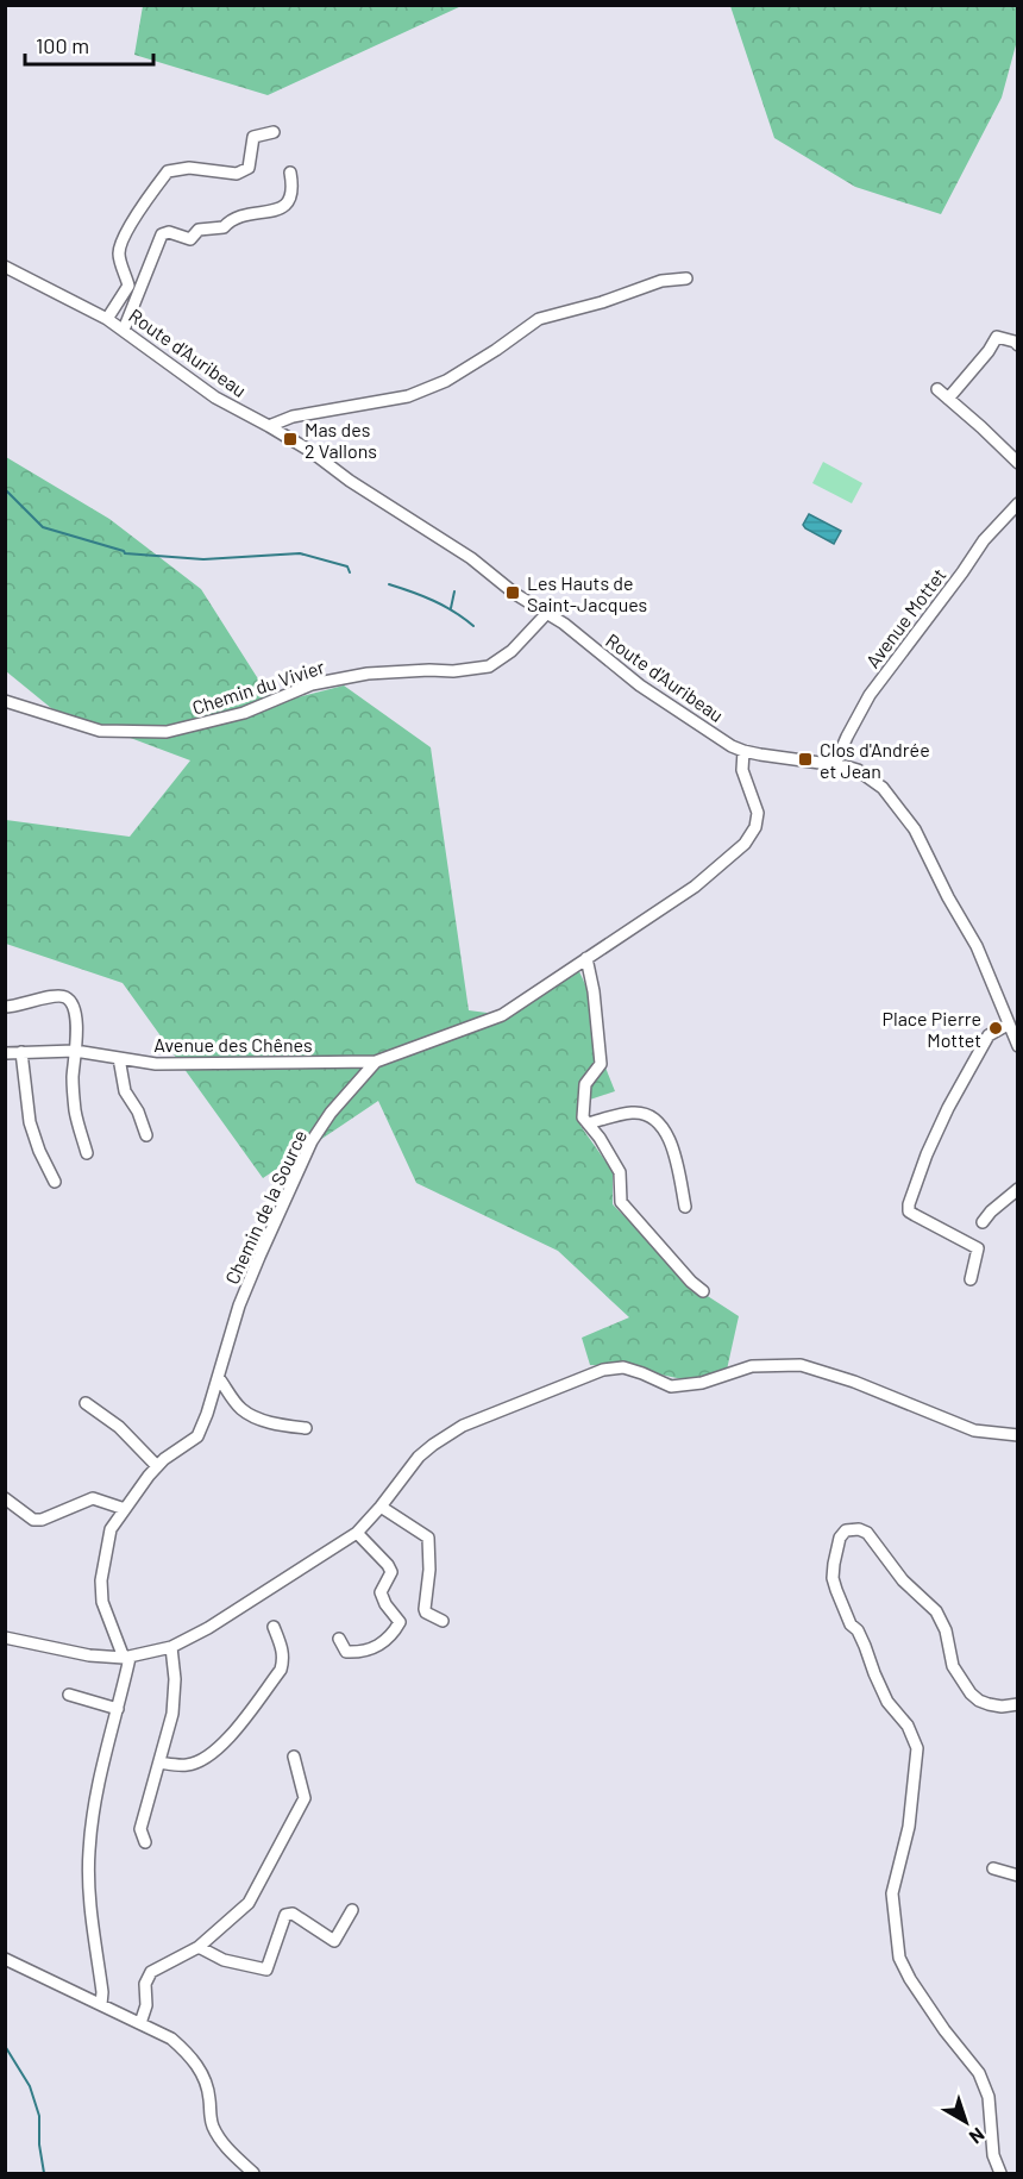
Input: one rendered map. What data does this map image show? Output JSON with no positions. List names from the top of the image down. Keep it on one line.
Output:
{"streets":{"street":["Route d'Auribeau","Avenue Mottet","Chemin du Vivier","Avenue des Chênes","Chemin de la Source"]},"crossings":[["Route d'Auribeau","Avenue Mottet"],["Route d'Auribeau","Chemin du Vivier"],["Route d'Auribeau","Chemin de la Source"],["Avenue des Chênes","Chemin de la Source"]],"places":{"transit":["Mas des 2 Vallons","Les Hauts de Saint-Jacques","Clos d'Andrée et Jean"],"other":["Place Pierre Mottet"]},"scale_bar":"100 m","north":"bottom right"}
